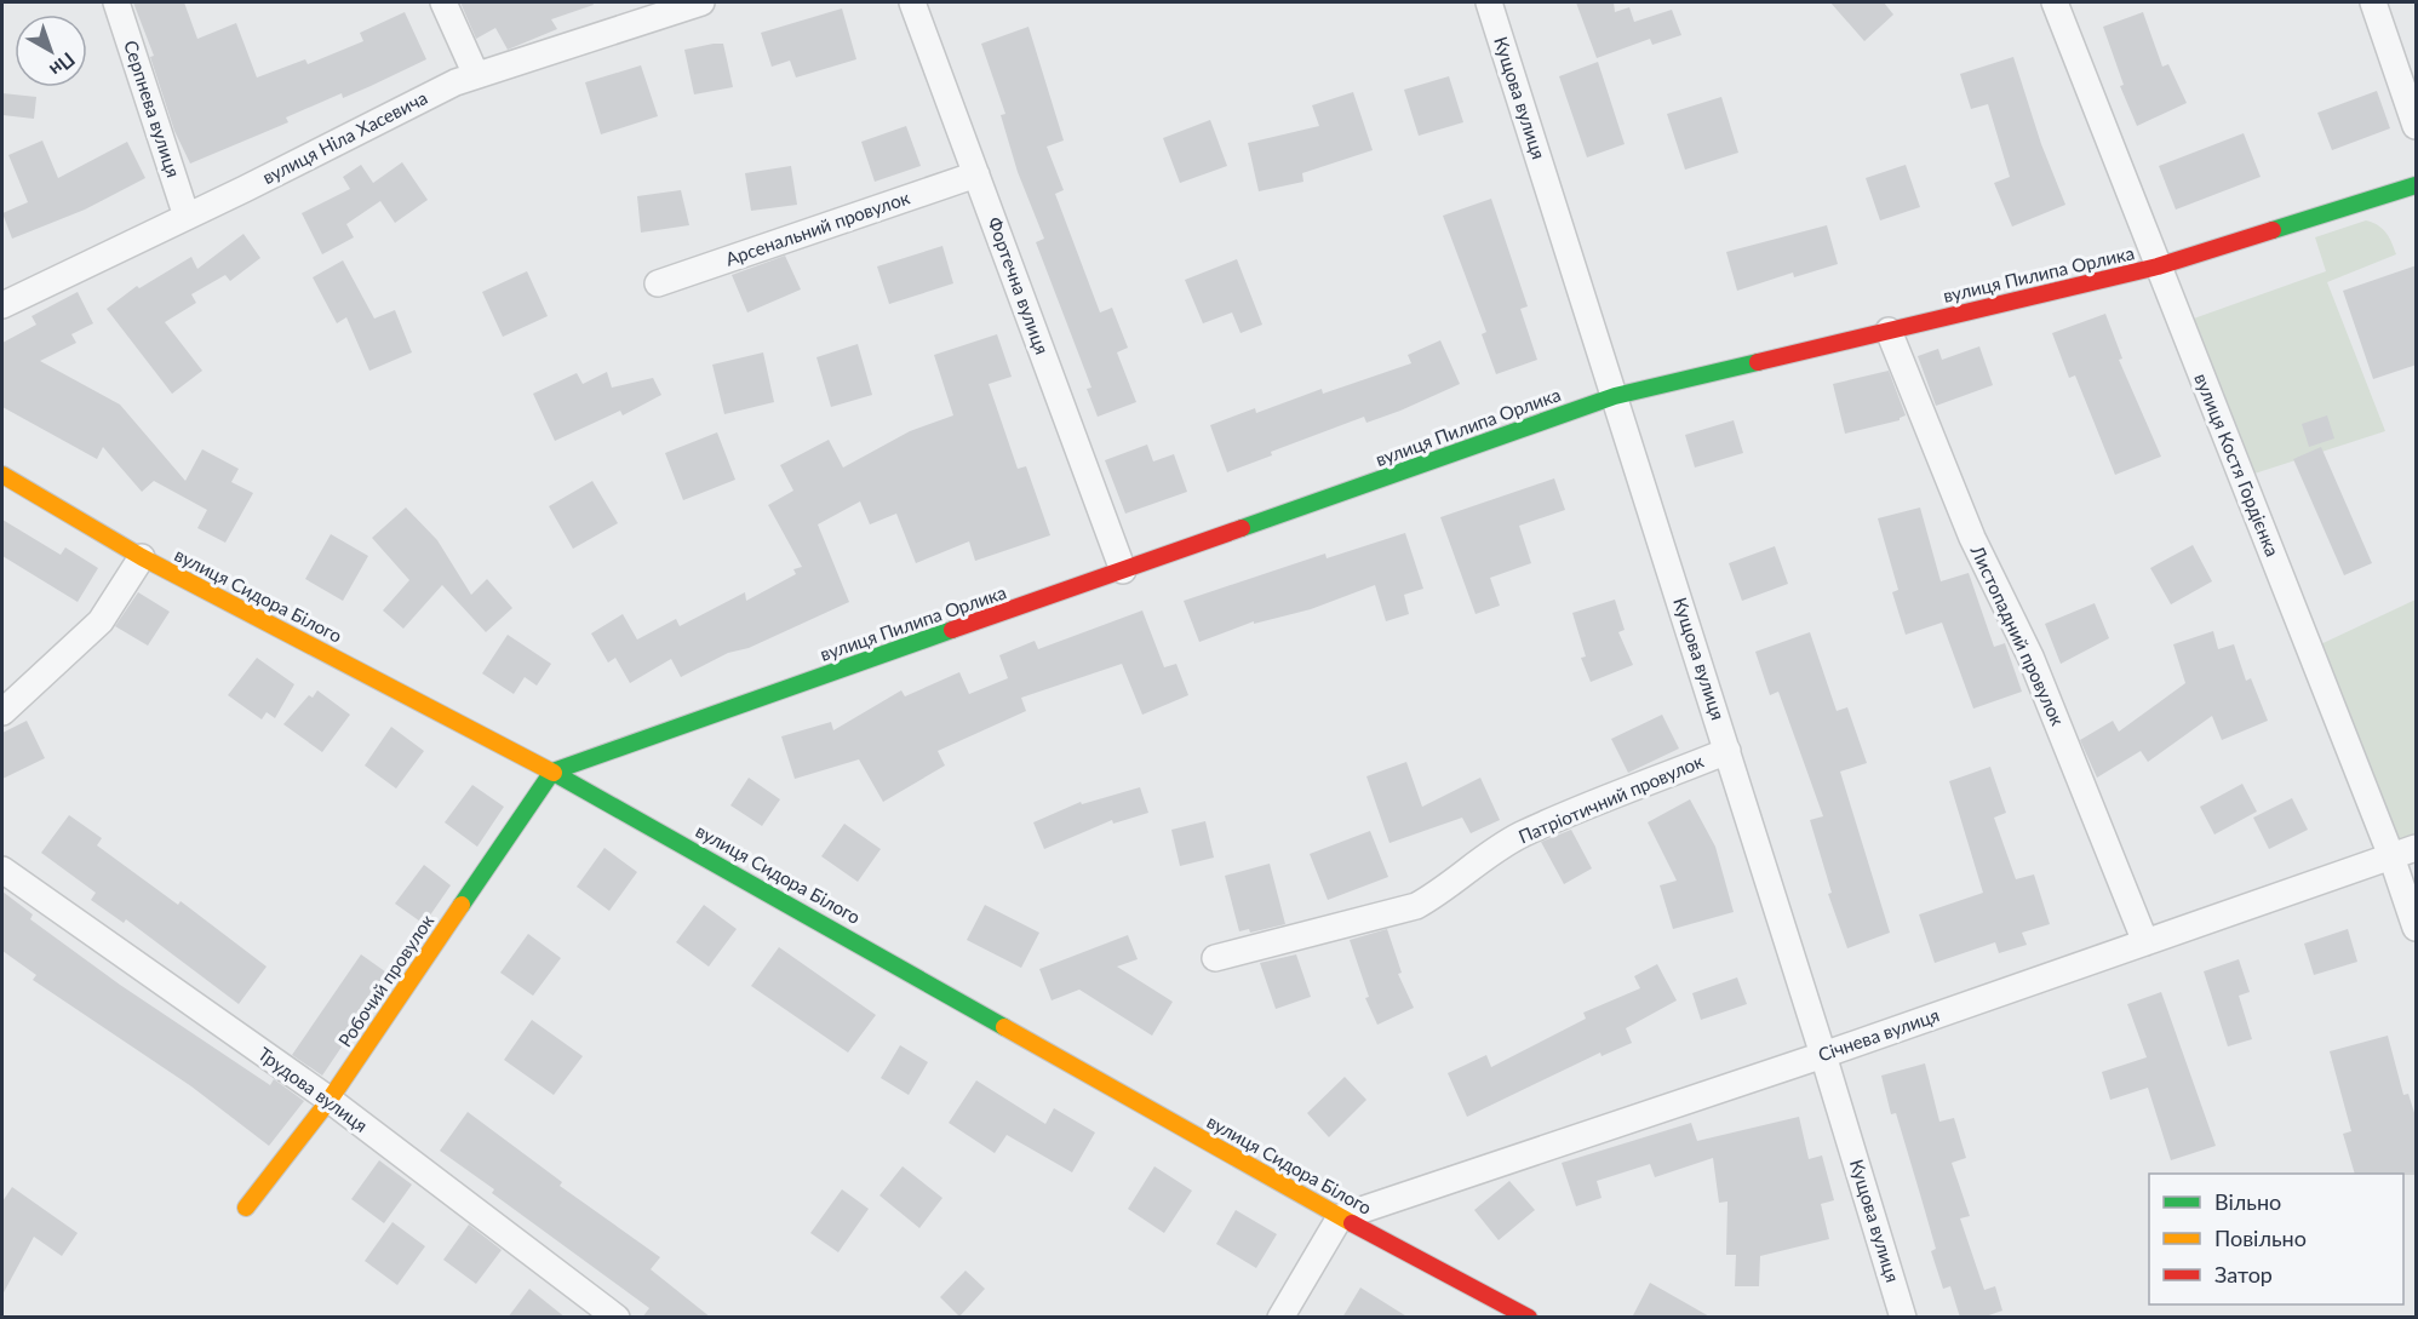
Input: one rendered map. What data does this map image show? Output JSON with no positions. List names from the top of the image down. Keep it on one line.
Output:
{"streets":{"street":["Кущова вулиця","Серпнева вулиця","вулиця Ніла Хасевича","Арсенальний провулок","вулиця Пилипа Орлика","Фортечна вулиця","вулиця Костя Гордієнка","вулиця Сидора Білого","Листопадний провулок","Патріотичний провулок","Робочий провулок","Січнева вулиця","Трудова вулиця"]},"crossings":[["Кущова вулиця","вулиця Пилипа Орлика"],["Кущова вулиця","Патріотичний провулок"],["Кущова вулиця","Січнева вулиця"],["Серпнева вулиця","вулиця Ніла Хасевича"],["Арсенальний провулок","Фортечна вулиця"],["вулиця Пилипа Орлика","Фортечна вулиця"],["вулиця Пилипа Орлика","вулиця Костя Гордієнка"],["вулиця Пилипа Орлика","вулиця Сидора Білого"],["вулиця Пилипа Орлика","Листопадний провулок"],["вулиця Пилипа Орлика","Робочий провулок"],["вулиця Костя Гордієнка","Січнева вулиця"],["вулиця Сидора Білого","Робочий провулок"],["вулиця Сидора Білого","Січнева вулиця"],["Листопадний провулок","Січнева вулиця"],["Робочий провулок","Трудова вулиця"]],"legend":["Вільно","Повільно","Затор"],"north":"bottom right"}
